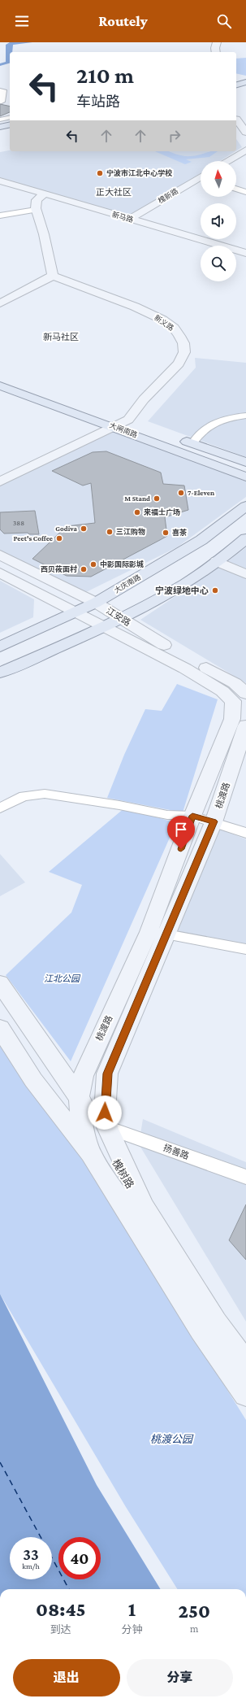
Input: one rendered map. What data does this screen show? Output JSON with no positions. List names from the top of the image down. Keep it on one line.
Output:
{"streets":{"main road":["大闸南路","大庆南路"],"street":["槐新路","新马路","新义路","江安路","桃渡路","扬善路","槐树路"]},"crossings":[["槐新路","新马路"],["新义路","大闸南路"],["大庆南路","江安路"],["江安路","桃渡路"],["桃渡路","扬善路"],["桃渡路","槐树路"]],"districts":["正大社区","新马社区"],"parks":["江北公园","桃渡公园"],"places":["宁波市江北中心学校","7-Eleven","M Stand","来福士广场","Godiva","三江购物","喜茶","Peet's Coffee","中影国际影城","西贝莜面村","宁波绿地中心"],"house_numbers":["388"],"north":"top","page":{"header":"Routely","turn":["210 m","车站路"],"speed":"33 km/h","limit":"40","eta":["08:45","到达","1","分钟","250","m"],"buttons":["退出","分享"]}}
